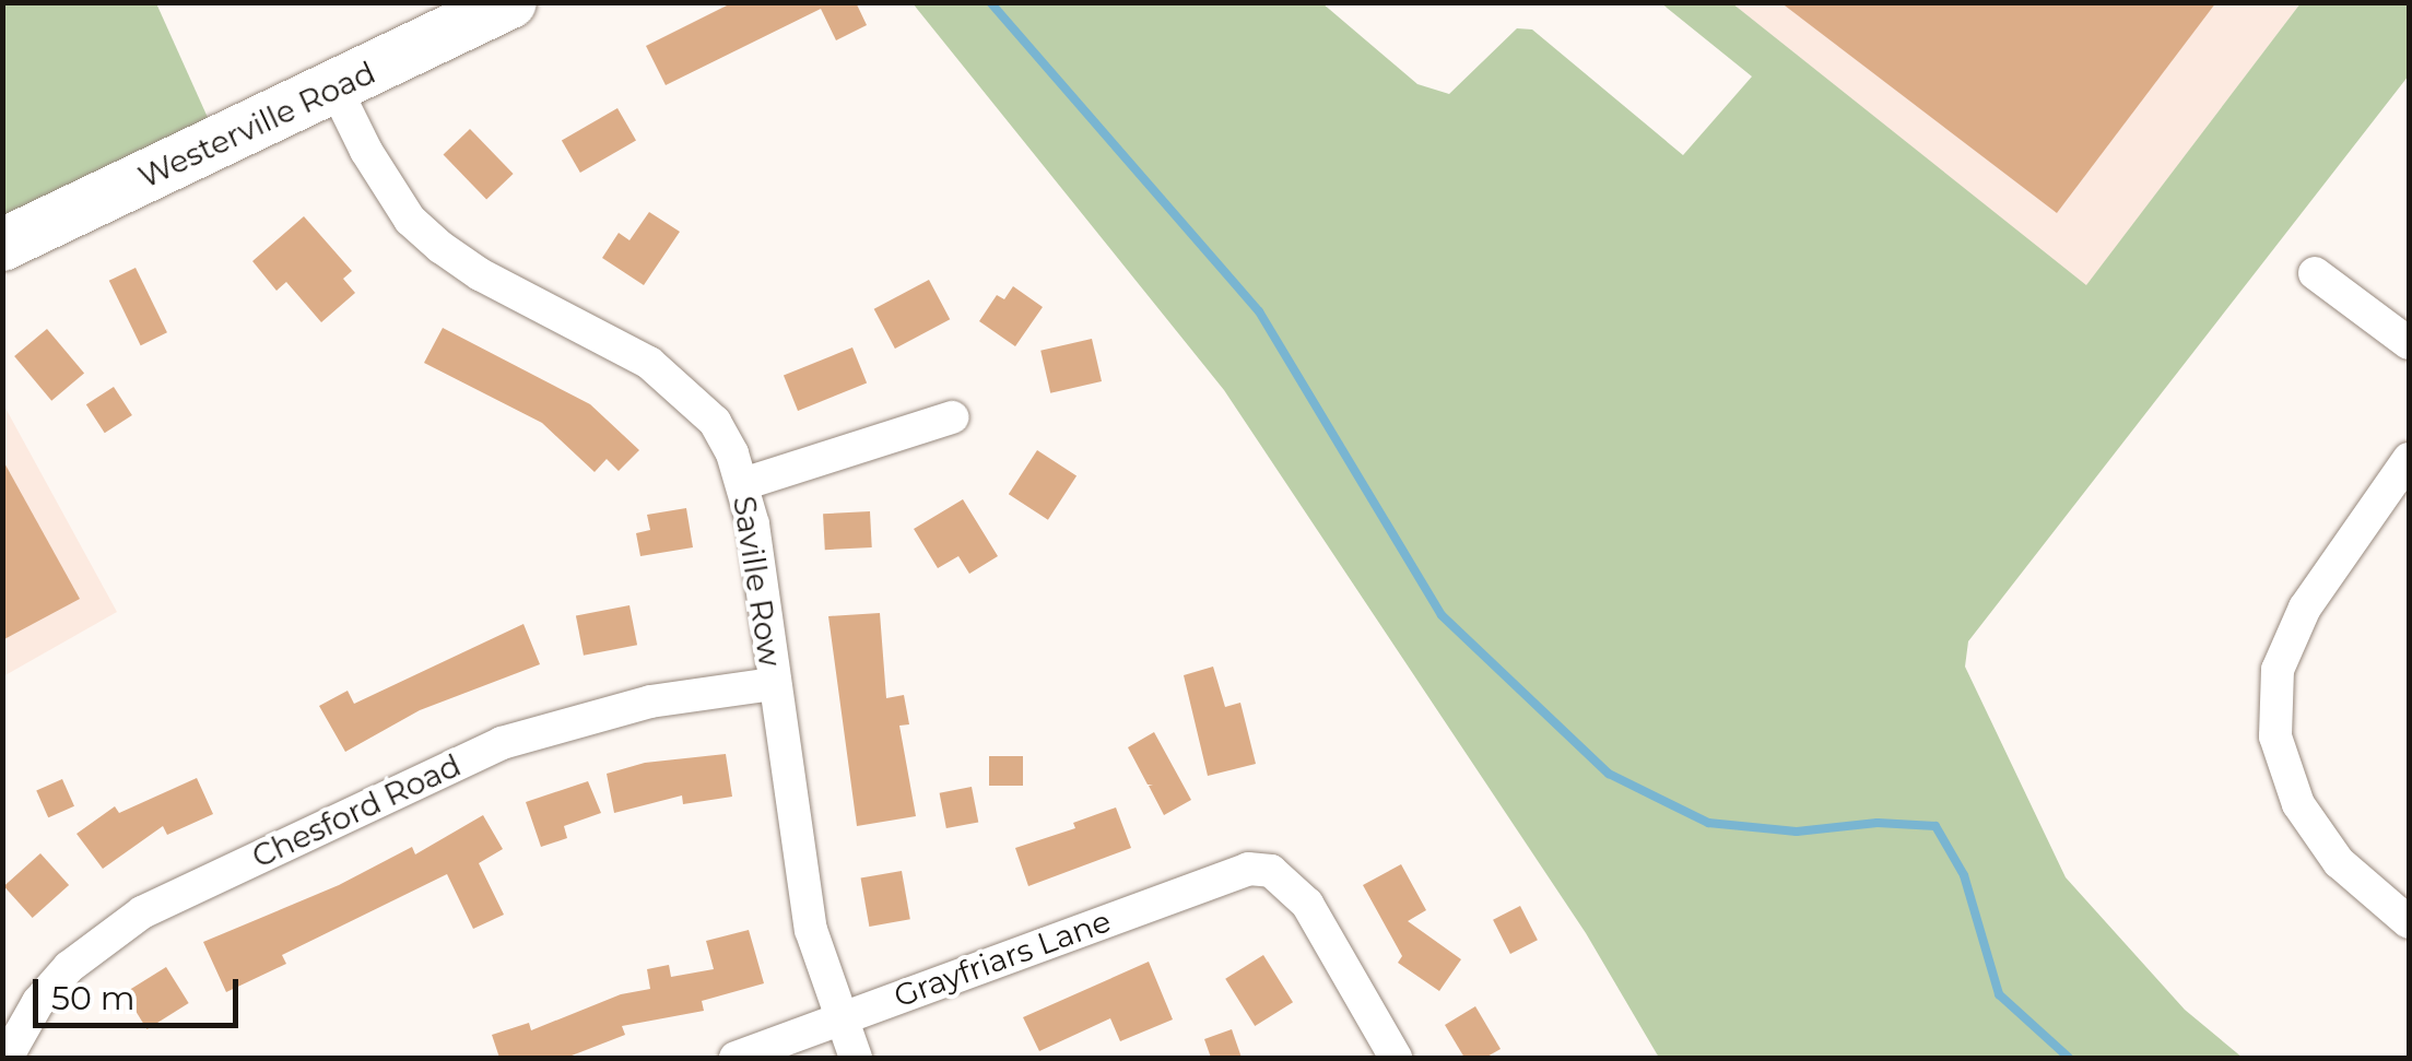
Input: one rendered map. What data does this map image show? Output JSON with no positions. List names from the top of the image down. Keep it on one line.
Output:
{"streets":{"main road":["Westerville Road"],"street":["Saville Row","Chesford Road","Grayfriars Lane"]},"crossings":[["Westerville Road","Saville Row"],["Saville Row","Chesford Road"],["Saville Row","Grayfriars Lane"]],"scale_bar":"50 m"}
